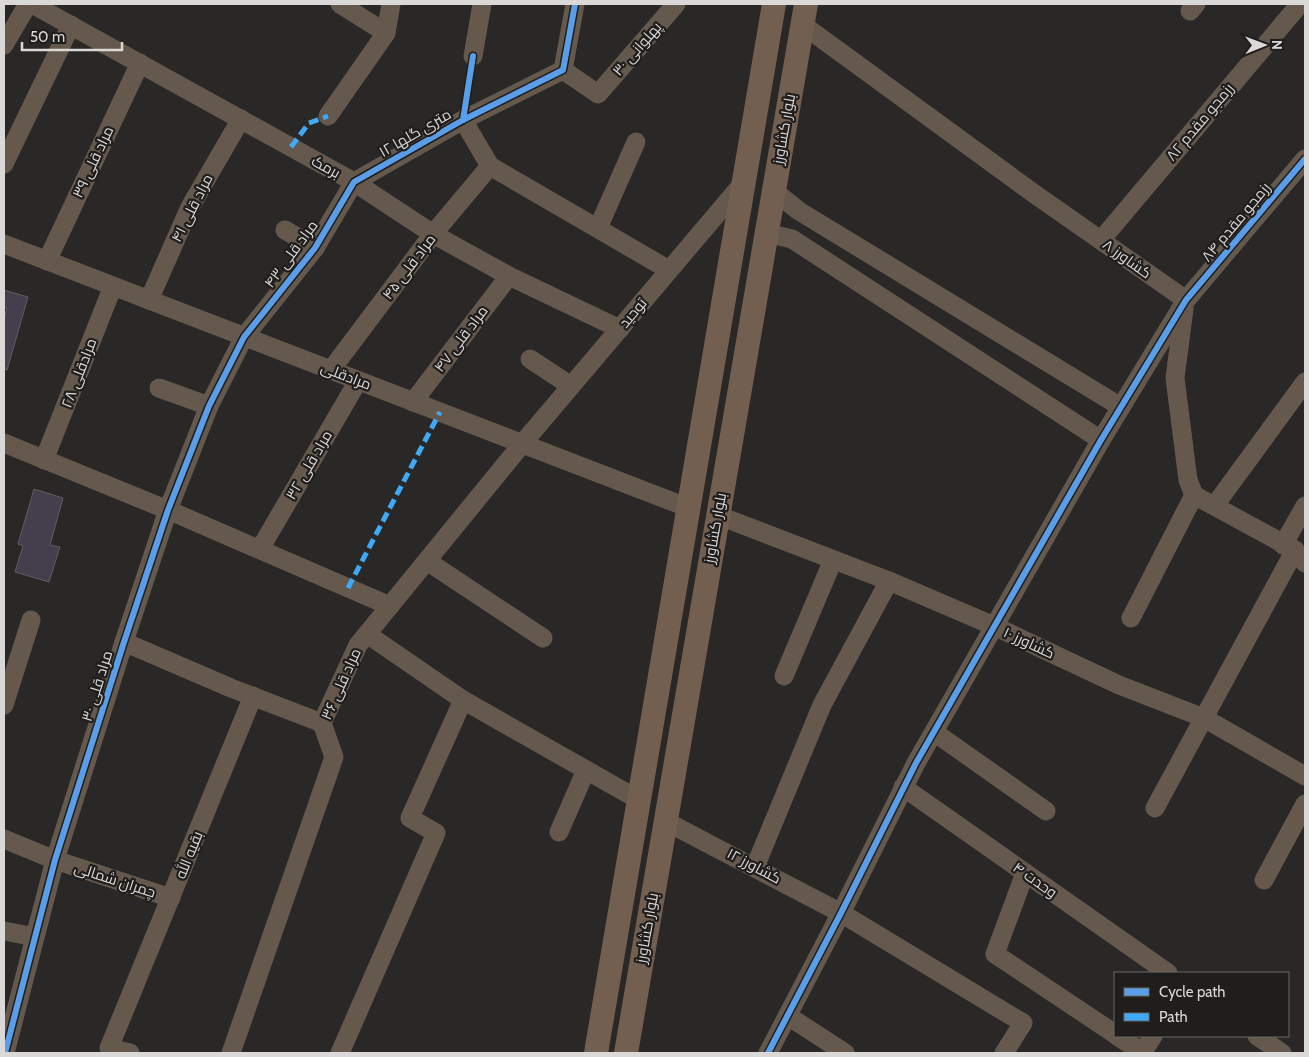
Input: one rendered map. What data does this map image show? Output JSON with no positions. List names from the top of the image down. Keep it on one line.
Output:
{"streets":{"main road":["بلوار کشاورز"],"street":["پهلوانی ۳۰","رزمجو مقدم ۸۲","۱۲ متری گلها","مراد قلی ۳۹","برمک","مراد قلی ۴۱","رزمجو مقدم ۸۴","مراد قلی ۴۳","کشاورز ۸","مراد قلی ۴۵","توحید","مراد قلی ۴۷","مرادقلی ۲۸","مرادقلی","مراد قلی ۳۲","کشاورز ۱۰","مراد قلی ۳۶","مراد قلی ۳۰","بقیه الله","کشاورز ۱۲","چمران شمالی","وحدت ۴"]},"crossings":[["پهلوانی ۳۰","۱۲ متری گلها"],["رزمجو مقدم ۸۲","کشاورز ۸"],["بلوار کشاورز","کشاورز ۸"],["بلوار کشاورز","توحید"],["بلوار کشاورز","مرادقلی"],["بلوار کشاورز","کشاورز ۱۰"],["بلوار کشاورز","کشاورز ۱۲"],["۱۲ متری گلها","برمک"],["۱۲ متری گلها","مراد قلی ۴۳"],["مراد قلی ۳۹","برمک"],["مراد قلی ۳۹","مرادقلی"],["برمک","مراد قلی ۴۱"],["برمک","مراد قلی ۴۳"],["برمک","مراد قلی ۴۵"],["برمک","توحید"],["برمک","مراد قلی ۴۷"],["مراد قلی ۴۱","مرادقلی"],["رزمجو مقدم ۸۴","کشاورز ۸"],["رزمجو مقدم ۸۴","کشاورز ۱۰"],["رزمجو مقدم ۸۴","کشاورز ۱۲"],["رزمجو مقدم ۸۴","وحدت ۴"],["مراد قلی ۴۳","مرادقلی"],["مراد قلی ۴۳","مراد قلی ۳۰"],["مراد قلی ۴۵","مرادقلی"],["توحید","مرادقلی"],["توحید","مراد قلی ۳۶"],["مراد قلی ۴۷","مرادقلی"],["مرادقلی ۲۸","مرادقلی"],["مرادقلی","مراد قلی ۳۲"],["مرادقلی","مراد قلی ۳۶"],["مرادقلی","مراد قلی ۳۰"],["مراد قلی ۳۰","چمران شمالی"],["بقیه الله","چمران شمالی"]],"legend":["Cycle path","Path"],"scale_bar":"50 m","north":"right"}
